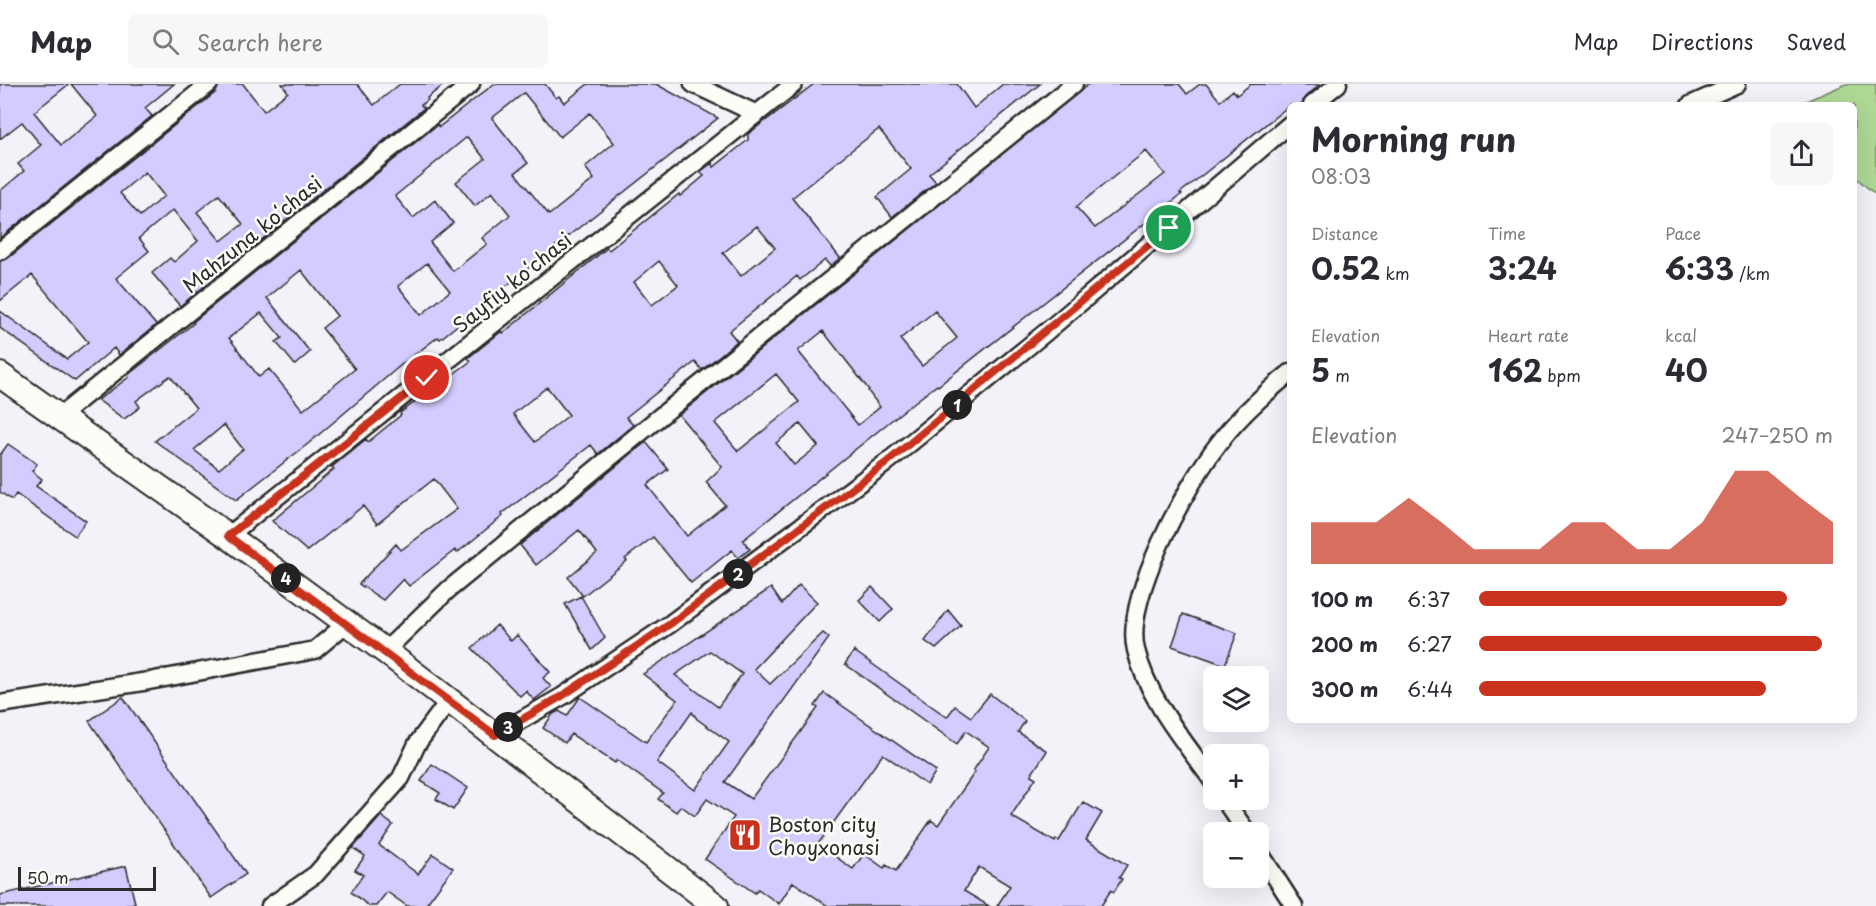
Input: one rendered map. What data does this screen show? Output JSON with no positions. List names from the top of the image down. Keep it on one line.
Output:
{"streets":{"street":["Mahzuna koʻchasi","Sayfiy koʻchasi"]},"places":{"restaurant":["Boston city Choyxonasi"]},"scale_bar":"50 m","page":{"header":"Map","search":"Search here","nav":["Map","Directions","Saved"],"heading":["Morning run","08:03"],"stats":[["Distance","0.52 km"],["Time","3:24"],["Pace","6:33 /km"],["Elevation","5 m"],["Heart rate","162 bpm"],["kcal","40"]],"pins":["1","2","4","3"],"chart":["Elevation","247–250 m"],"list":[{"name":"100 m","note":"6:37"},{"name":"200 m","note":"6:27"},{"name":"300 m","note":"6:44"}],"map_buttons":["+","−"],"scale":"50 m"}}
